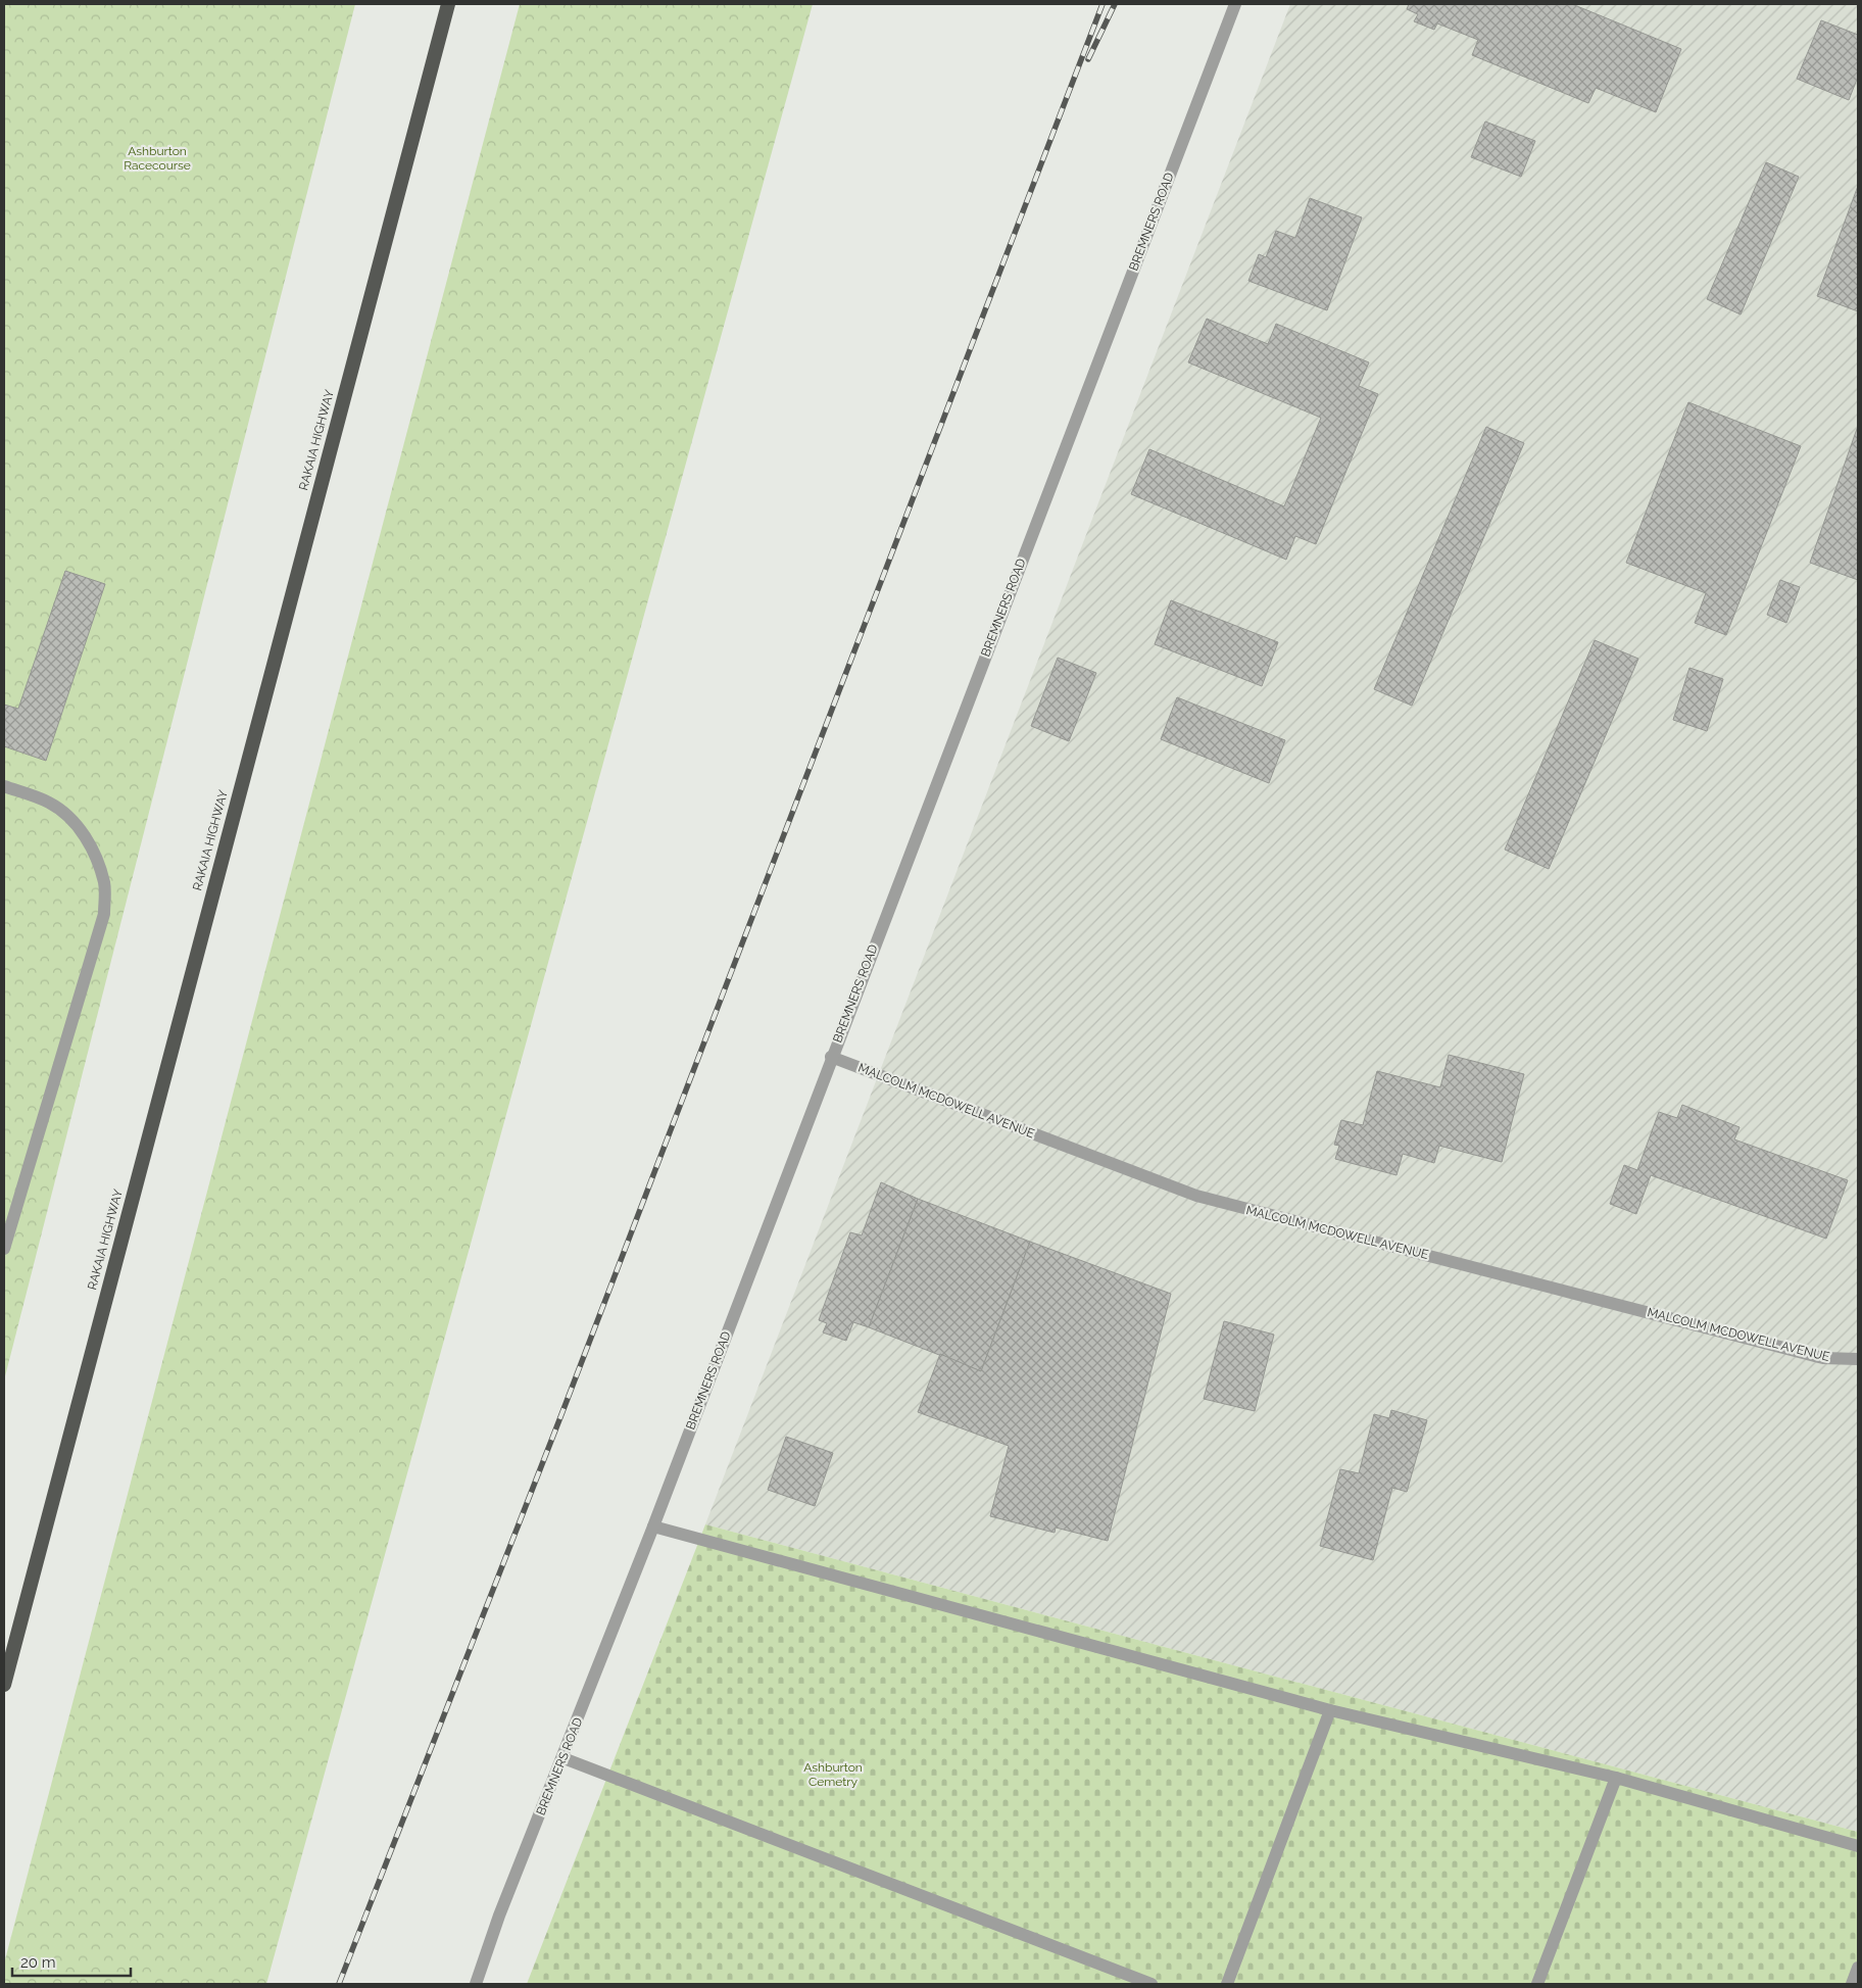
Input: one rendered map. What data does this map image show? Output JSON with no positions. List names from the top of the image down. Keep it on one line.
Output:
{"streets":{"highway":["RAKAIA HIGHWAY"],"street":["BREMNERS ROAD","MALCOLM MCDOWELL AVENUE"]},"crossings":[["BREMNERS ROAD","MALCOLM MCDOWELL AVENUE"]],"parks":["Ashburton Racecourse","Ashburton Cemetry"],"scale_bar":"20 m"}
